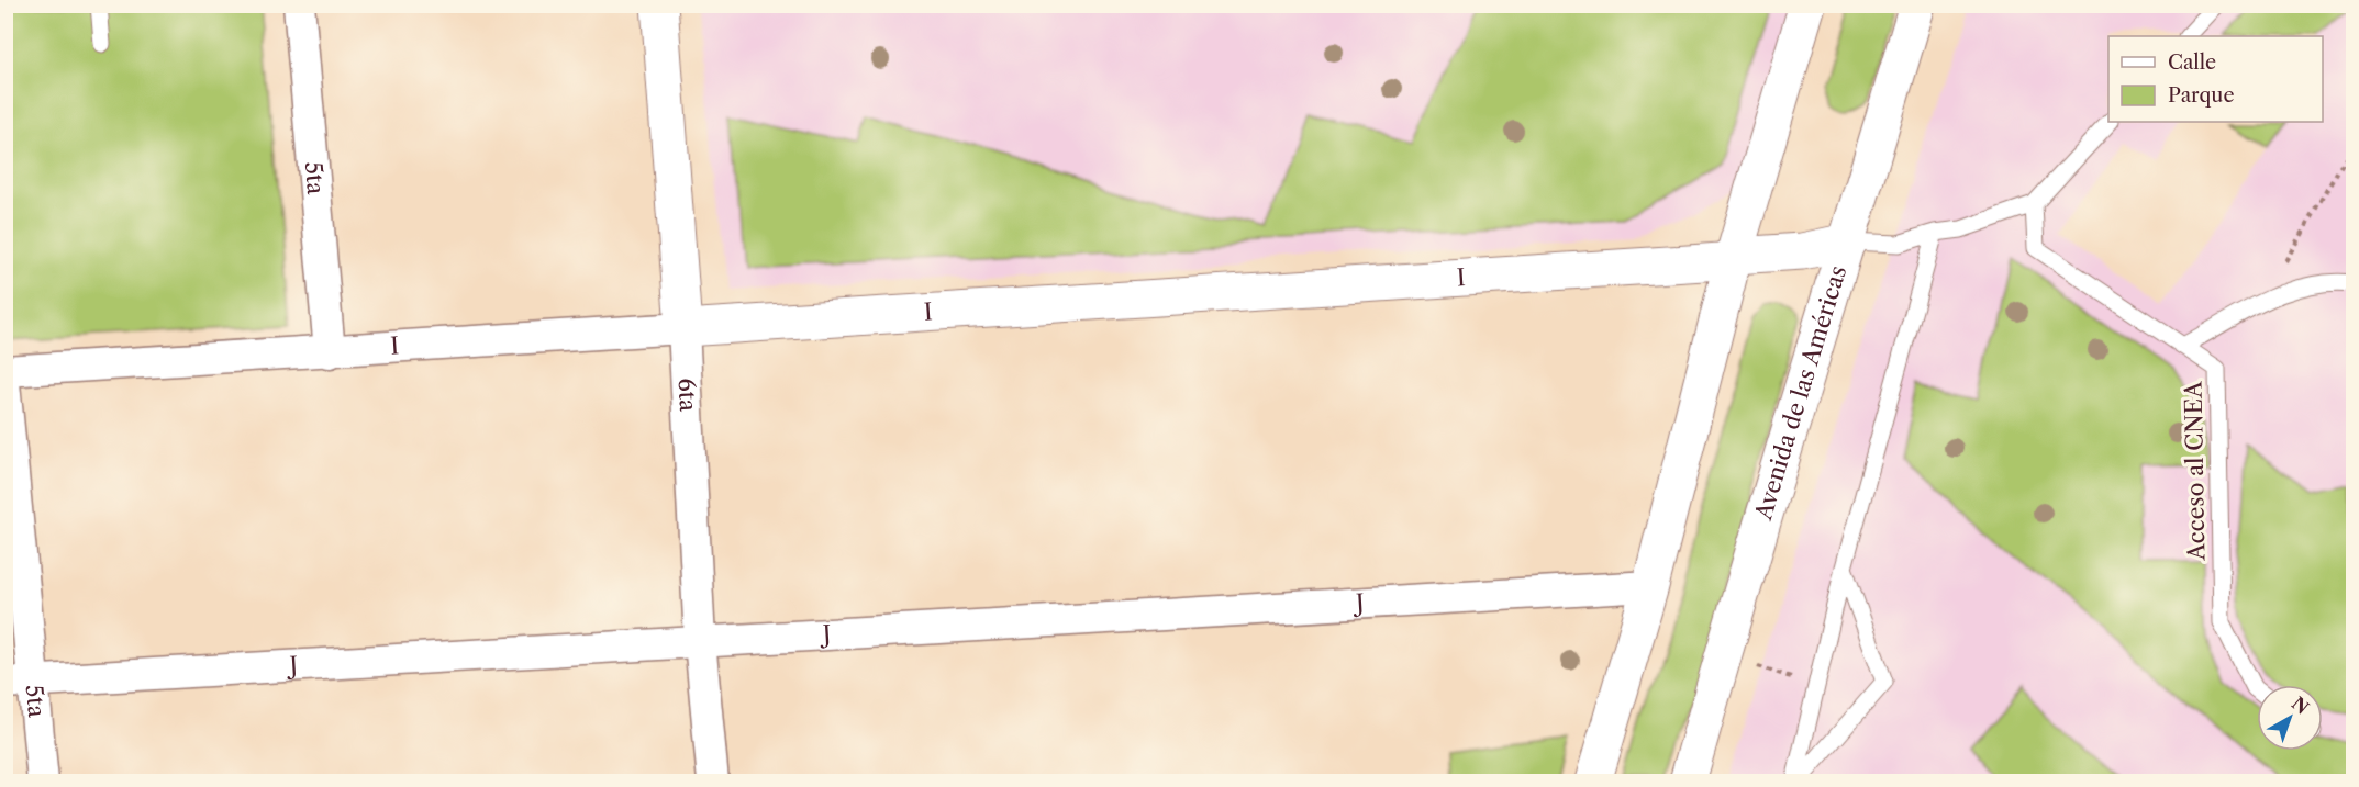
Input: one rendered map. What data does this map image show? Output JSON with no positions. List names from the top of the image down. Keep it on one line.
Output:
{"streets":{"main road":["I","6ta","Avenida de las Américas"],"street":["5ta","J"],"lane":["Acceso al CNEA"]},"crossings":[["5ta","I"],["5ta","J"],["I","6ta"],["I","Avenida de las Américas"],["6ta","J"]],"legend":["Calle","Parque"],"north":"top right"}
